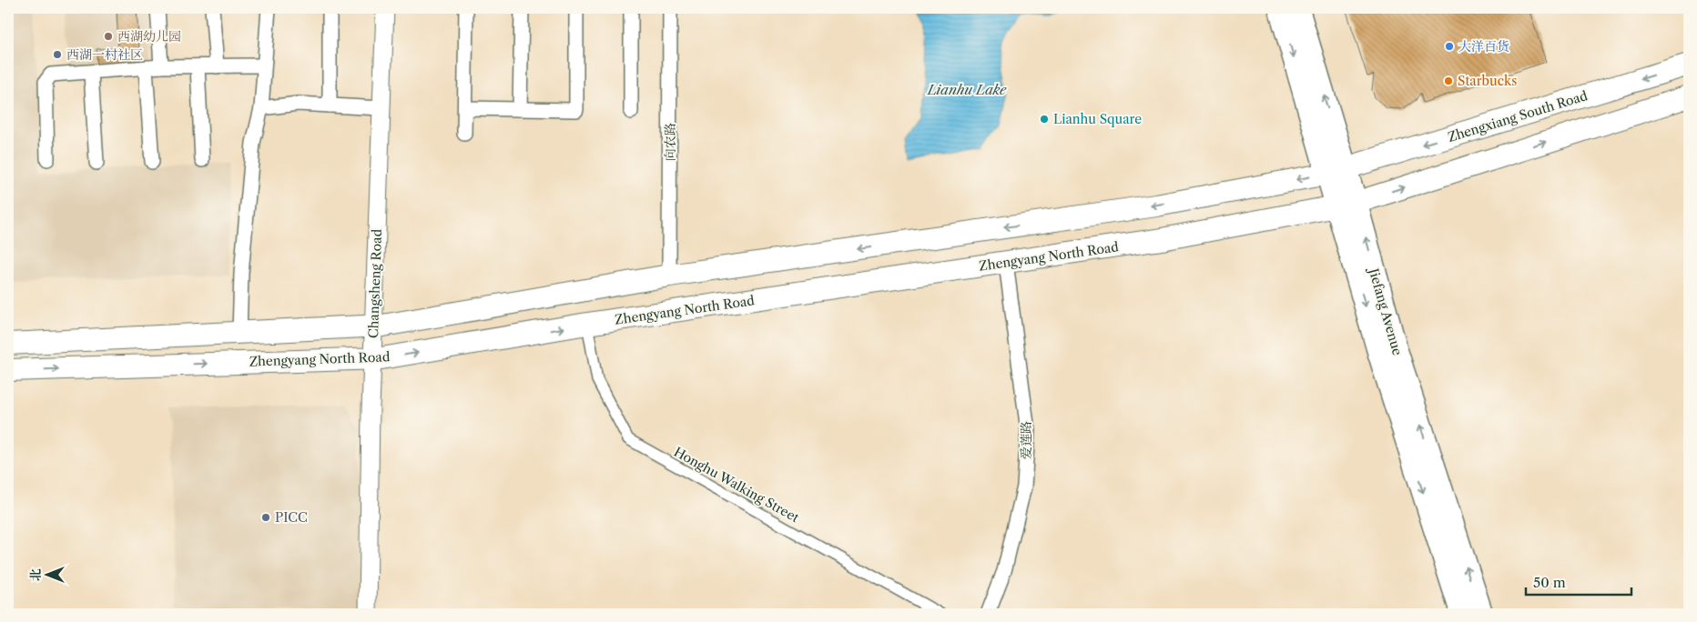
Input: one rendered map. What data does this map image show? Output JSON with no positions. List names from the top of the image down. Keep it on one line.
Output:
{"streets":{"highway":["Jiefang Avenue"],"main road":["Zhengxiang South Road","Zhengyang North Road"],"street":["向农路","Changsheng Road","爱莲路","Honghu Walking Street"]},"crossings":[["Zhengxiang South Road","Jiefang Avenue"],["Zhengyang North Road","Changsheng Road"],["Zhengyang North Road","Jiefang Avenue"],["Zhengyang North Road","爱莲路"],["Zhengyang North Road","Honghu Walking Street"]],"water":["Lianhu Lake"],"places":["西湖幼儿园","大洋百货","西湖一村社区","Starbucks","Lianhu Square","PICC"],"scale_bar":"50 m","north":"left"}
